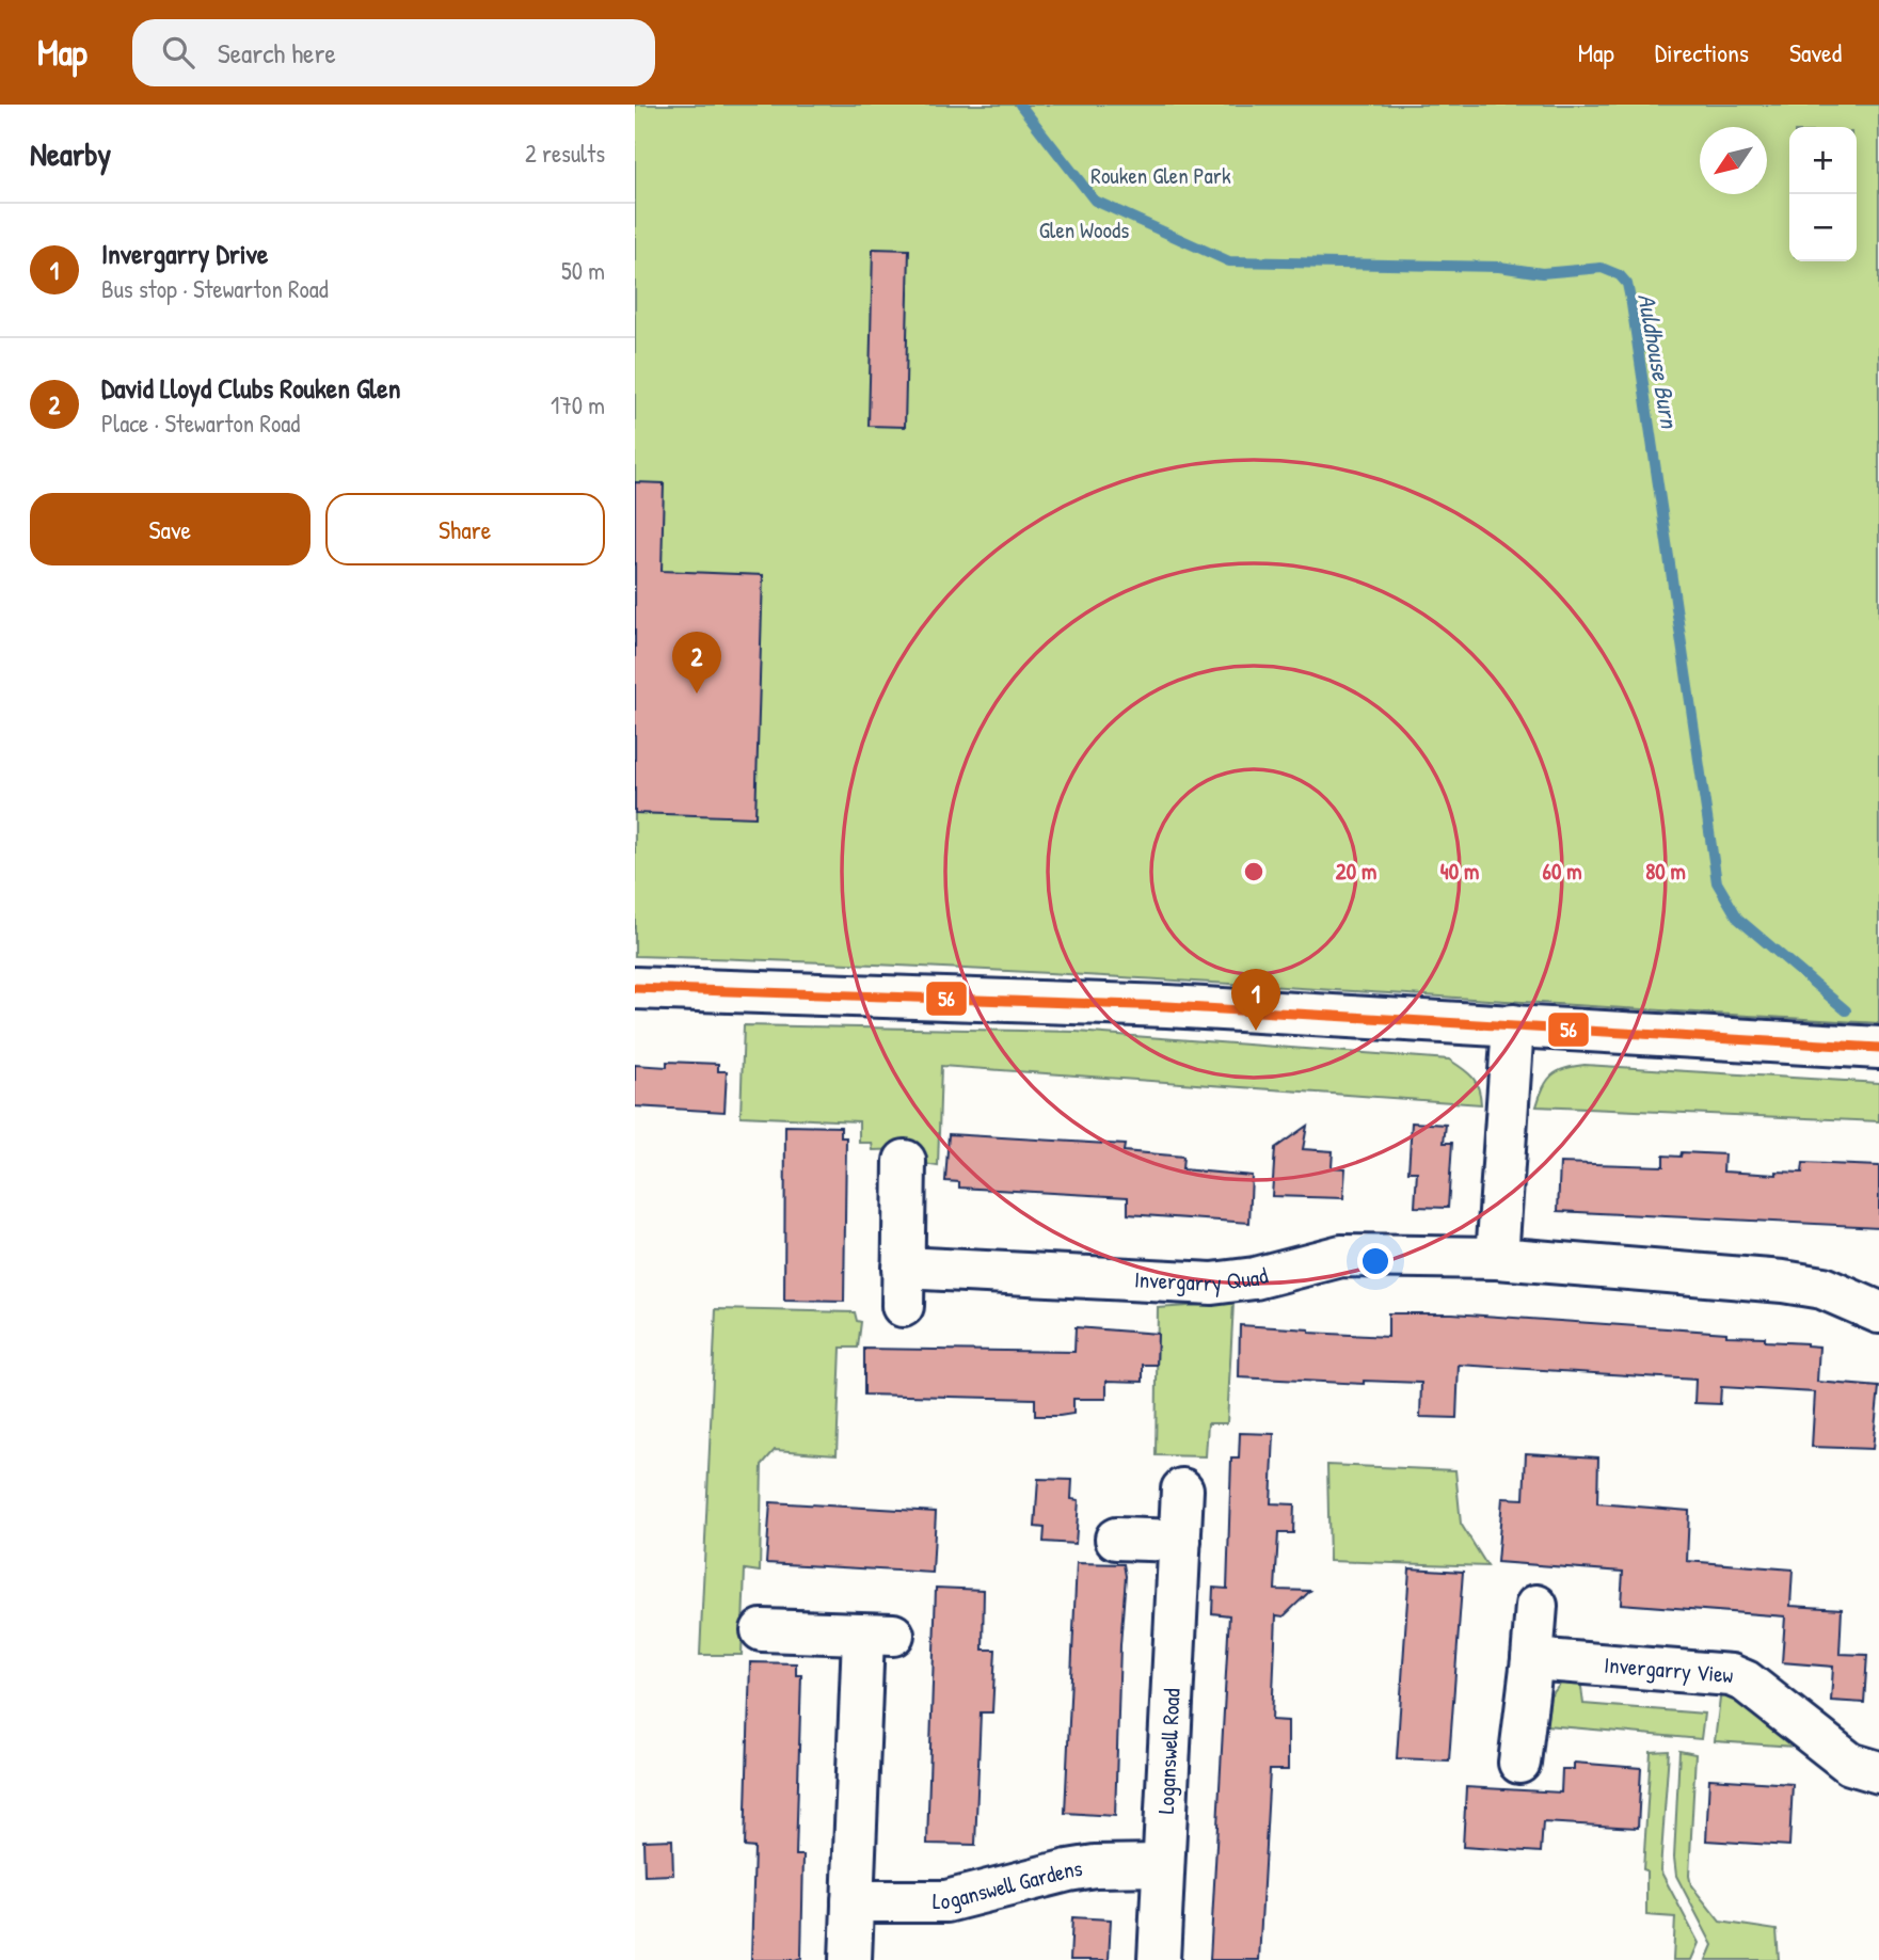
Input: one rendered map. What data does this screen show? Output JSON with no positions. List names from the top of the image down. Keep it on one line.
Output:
{"streets":{"street":["Invergarry Quad","Invergarry View","Loganswell Road","Loganswell Gardens"]},"crossings":[["Loganswell Road","Loganswell Gardens"]],"water":["Auldhouse Burn"],"parks":["Rouken Glen Park","Glen Woods"],"lines":["transit line 56"],"north":"bottom left","page":{"header":"Map","search":"Search here","nav":["Map","Directions","Saved"],"heading":["Nearby","2 results"],"map_buttons":["+","−"],"list":[{"mark":"1","name":"Invergarry Drive","note":"Bus stop · Stewarton Road","value":"50 m"},{"mark":"2","name":"David Lloyd Clubs Rouken Glen","note":"Place · Stewarton Road","value":"170 m"}],"buttons":["Save","Share"],"pins":["2","1"]},"rings":["20 m","40 m","60 m","80 m"]}
